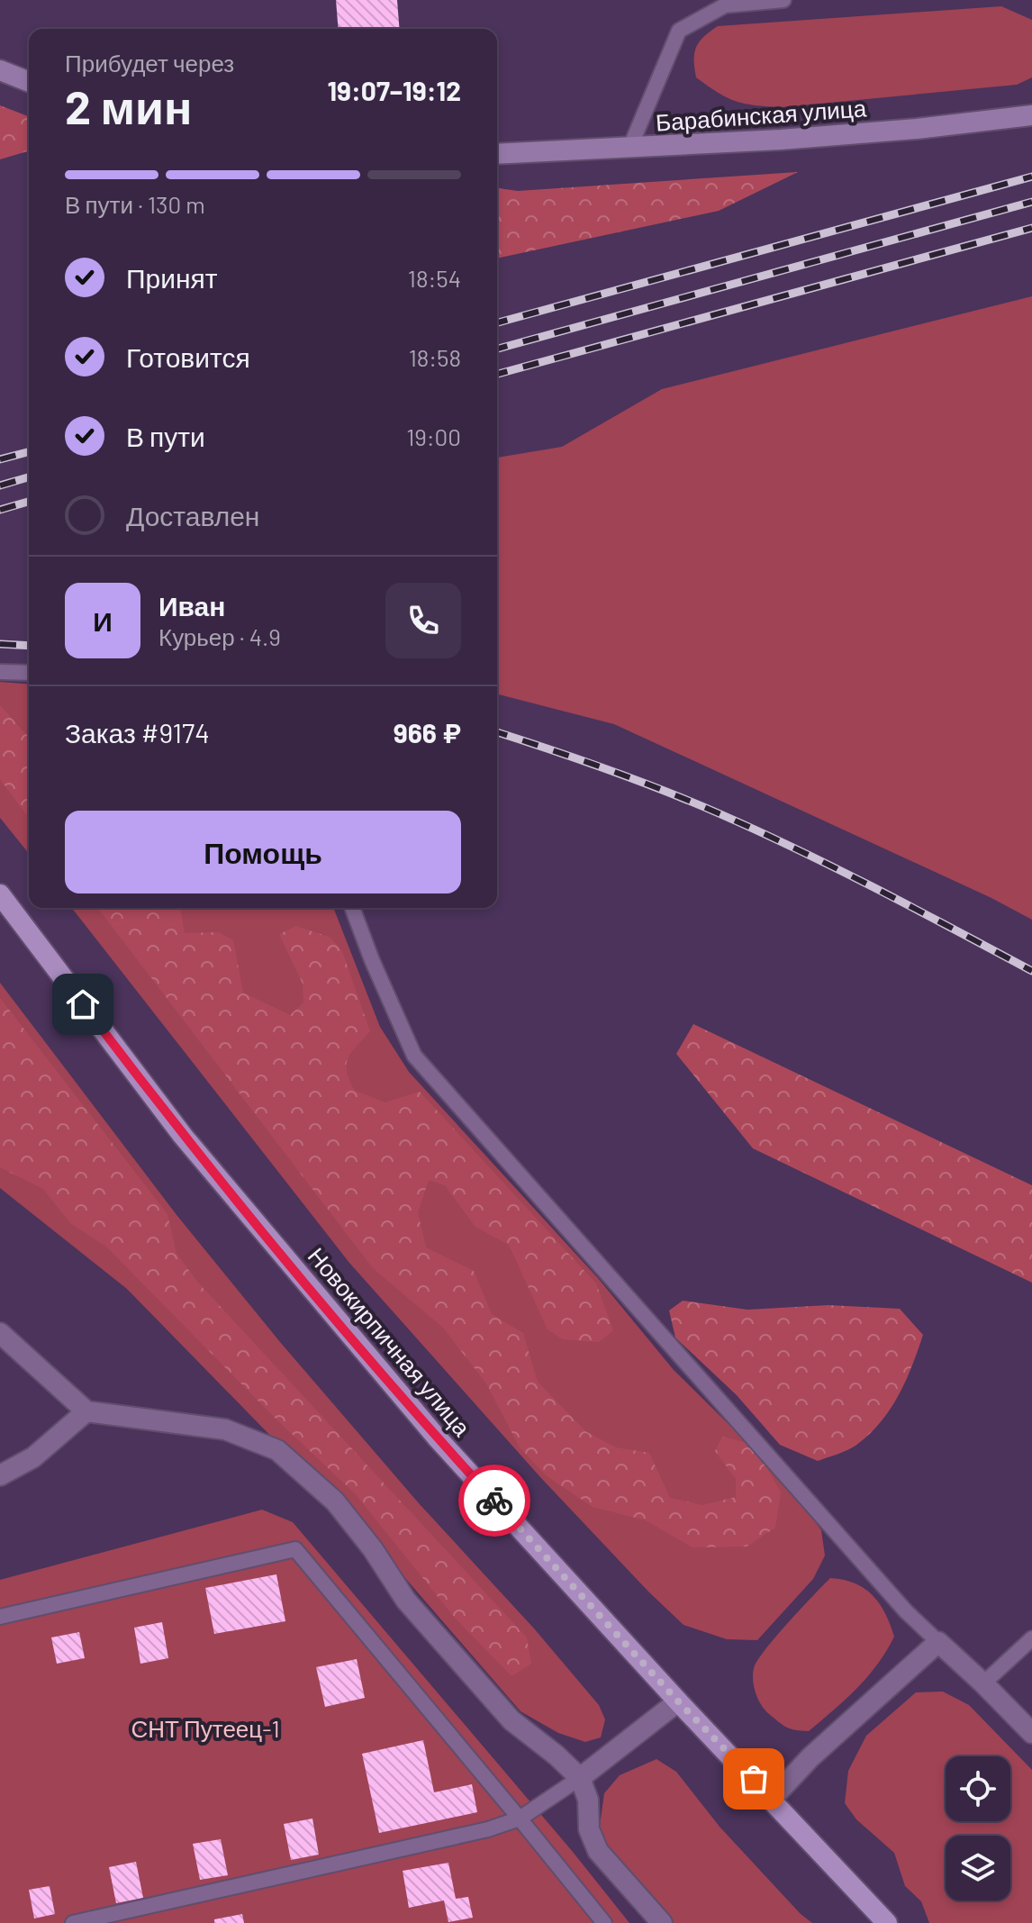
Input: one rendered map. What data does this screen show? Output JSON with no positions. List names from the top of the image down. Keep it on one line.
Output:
{"streets":{"main road":["Барабинская улица","Новокирпичная улица"]},"parks":["СНТ Путеец-1"],"page":{"heading":["2 мин","Прибудет через","19:07–19:12"],"panel":["Иван","Курьер · 4.9","Заказ #9174","966 ₽"],"bar":"В пути · 130 m","list":[["Принят","18:54"],["Готовится","18:58"],["В пути","19:00"],"Доставлен"],"round":"И","buttons":"Помощь"}}
